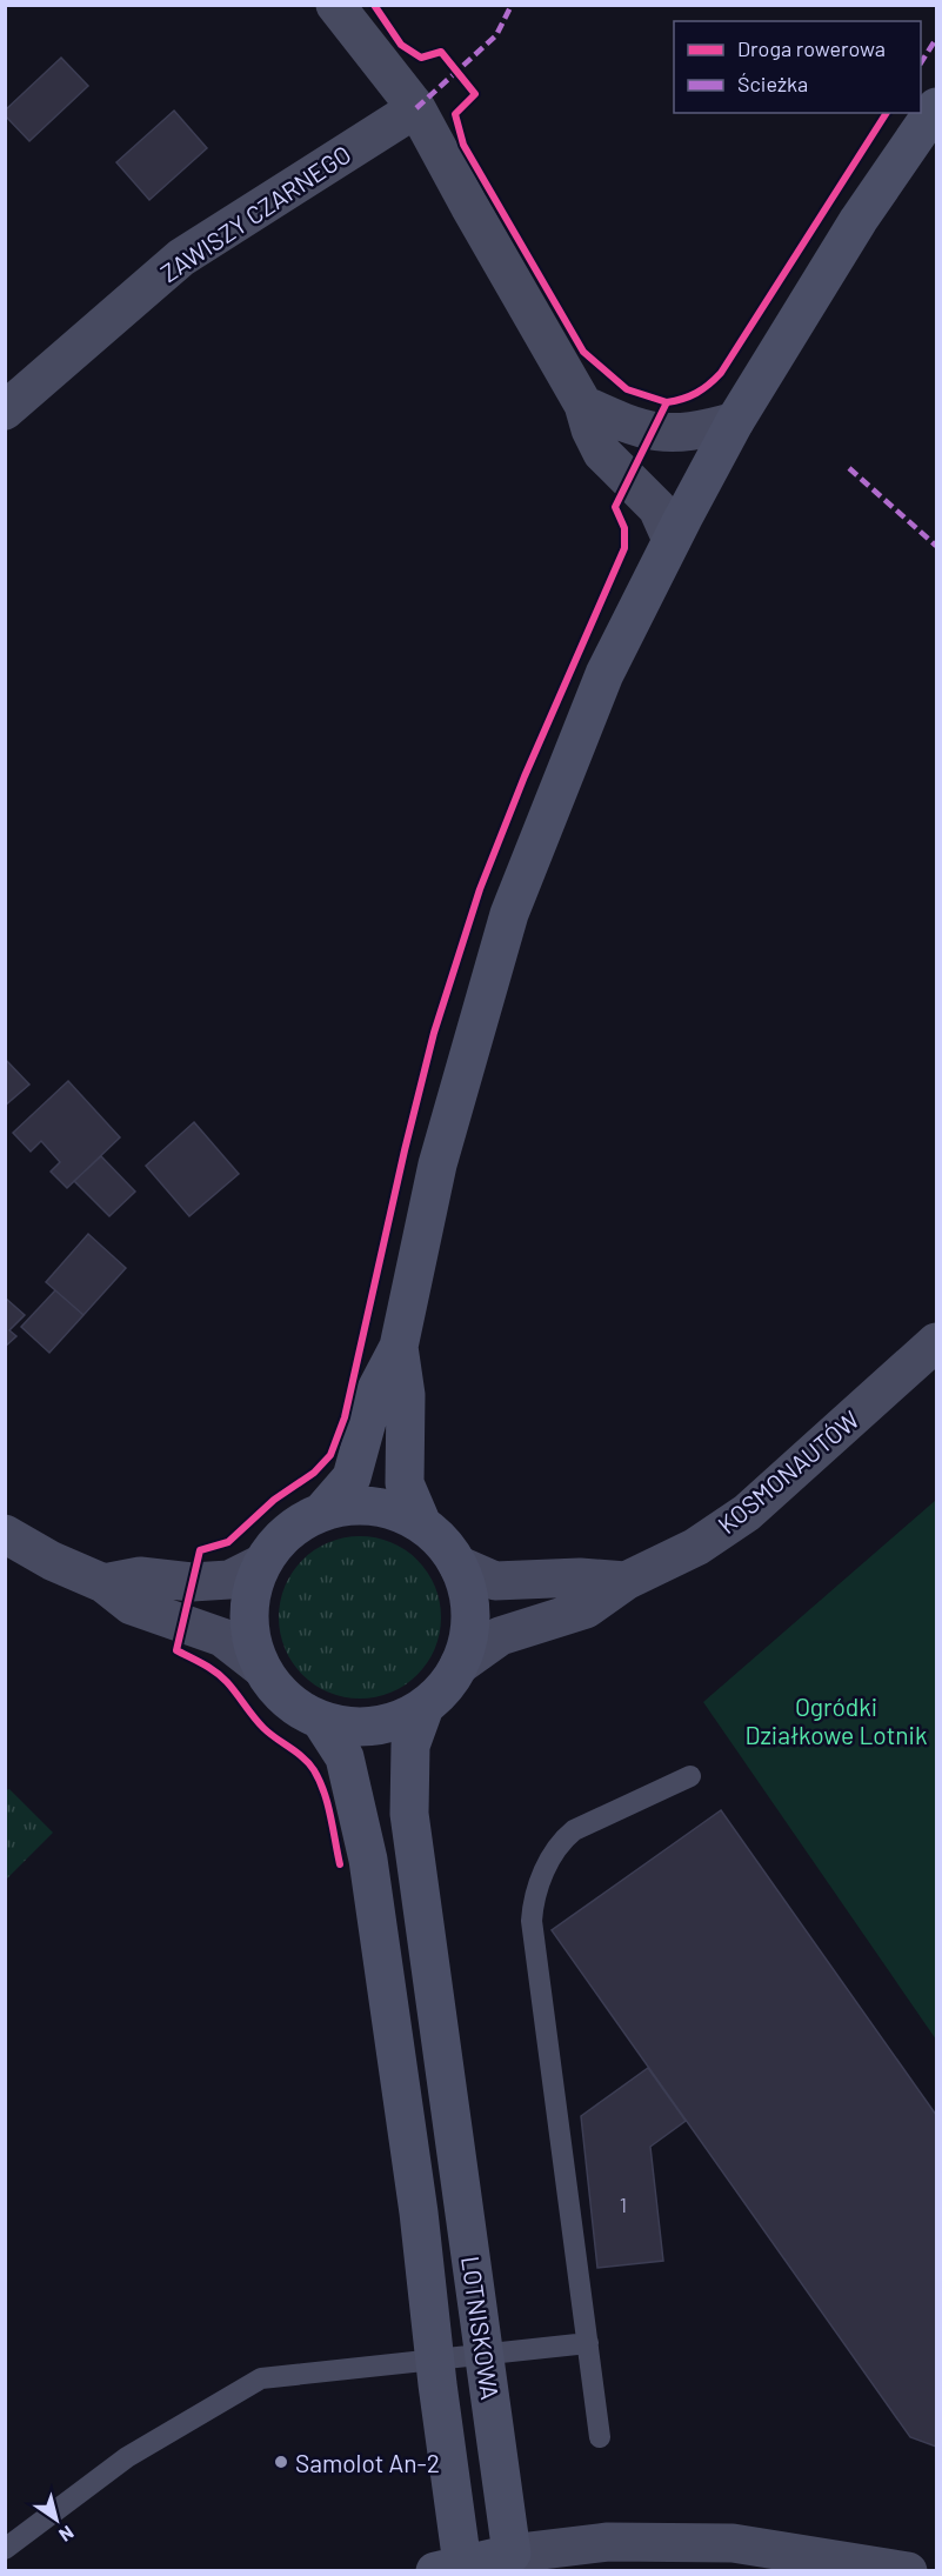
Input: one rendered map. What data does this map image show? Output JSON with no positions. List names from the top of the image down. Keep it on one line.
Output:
{"streets":{"main road":["LOTNISKOWA"],"street":["ZAWISZY CZARNEGO","KOSMONAUTÓW"]},"crossings":[["KOSMONAUTÓW","LOTNISKOWA"]],"parks":["Ogródki Działkowe Lotnik"],"places":["Samolot An-2"],"house_numbers":["1"],"legend":["Droga rowerowa","Ścieżka"],"north":"bottom right"}
